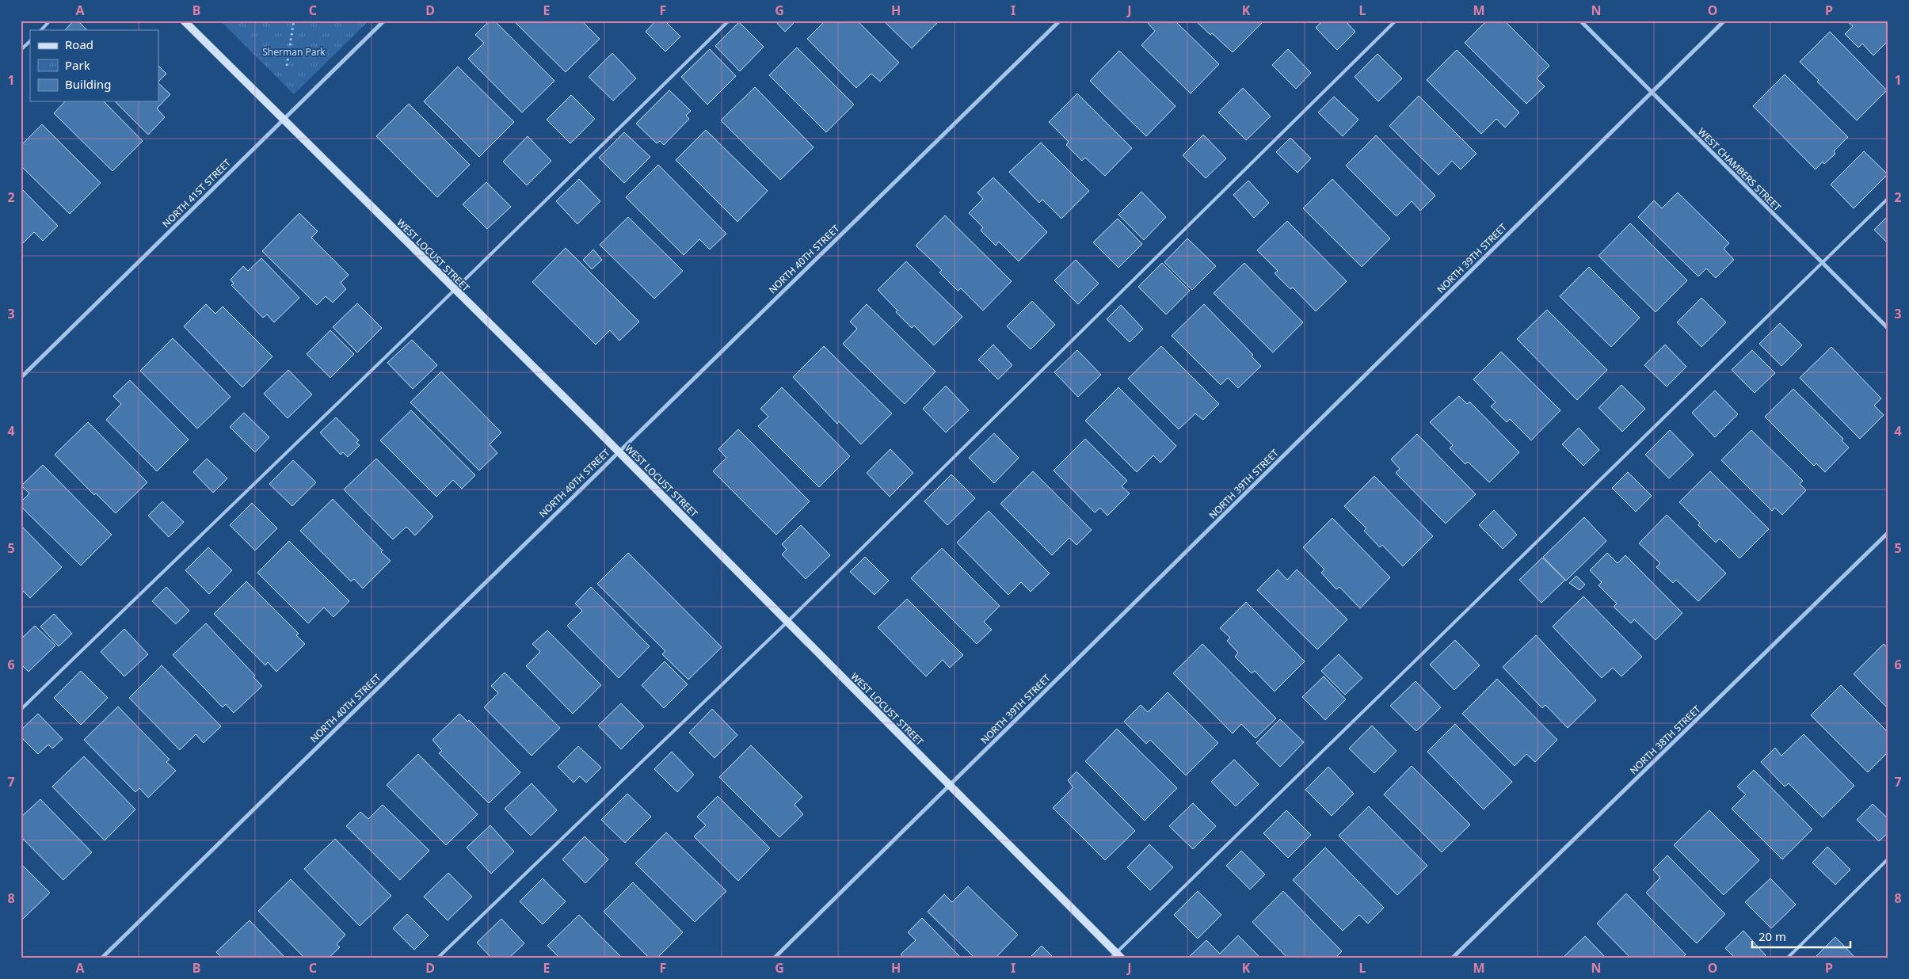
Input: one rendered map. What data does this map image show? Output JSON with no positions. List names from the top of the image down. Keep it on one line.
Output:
{"streets":{"street":["WEST CHAMBERS STREET","NORTH 41ST STREET","WEST LOCUST STREET","NORTH 39TH STREET","NORTH 40TH STREET","NORTH 38TH STREET"]},"crossings":[["WEST CHAMBERS STREET","NORTH 39TH STREET"],["NORTH 41ST STREET","WEST LOCUST STREET"],["WEST LOCUST STREET","NORTH 39TH STREET"],["WEST LOCUST STREET","NORTH 40TH STREET"]],"parks":["Sherman Park"],"legend":["Road","Park","Building"],"scale_bar":"20 m","grid":{"columns":["A","B","C","D","E","F","G","H","I","J","K","L","M","N","O","P"],"rows":["1","2","3","4","5","6","7","8"]}}
